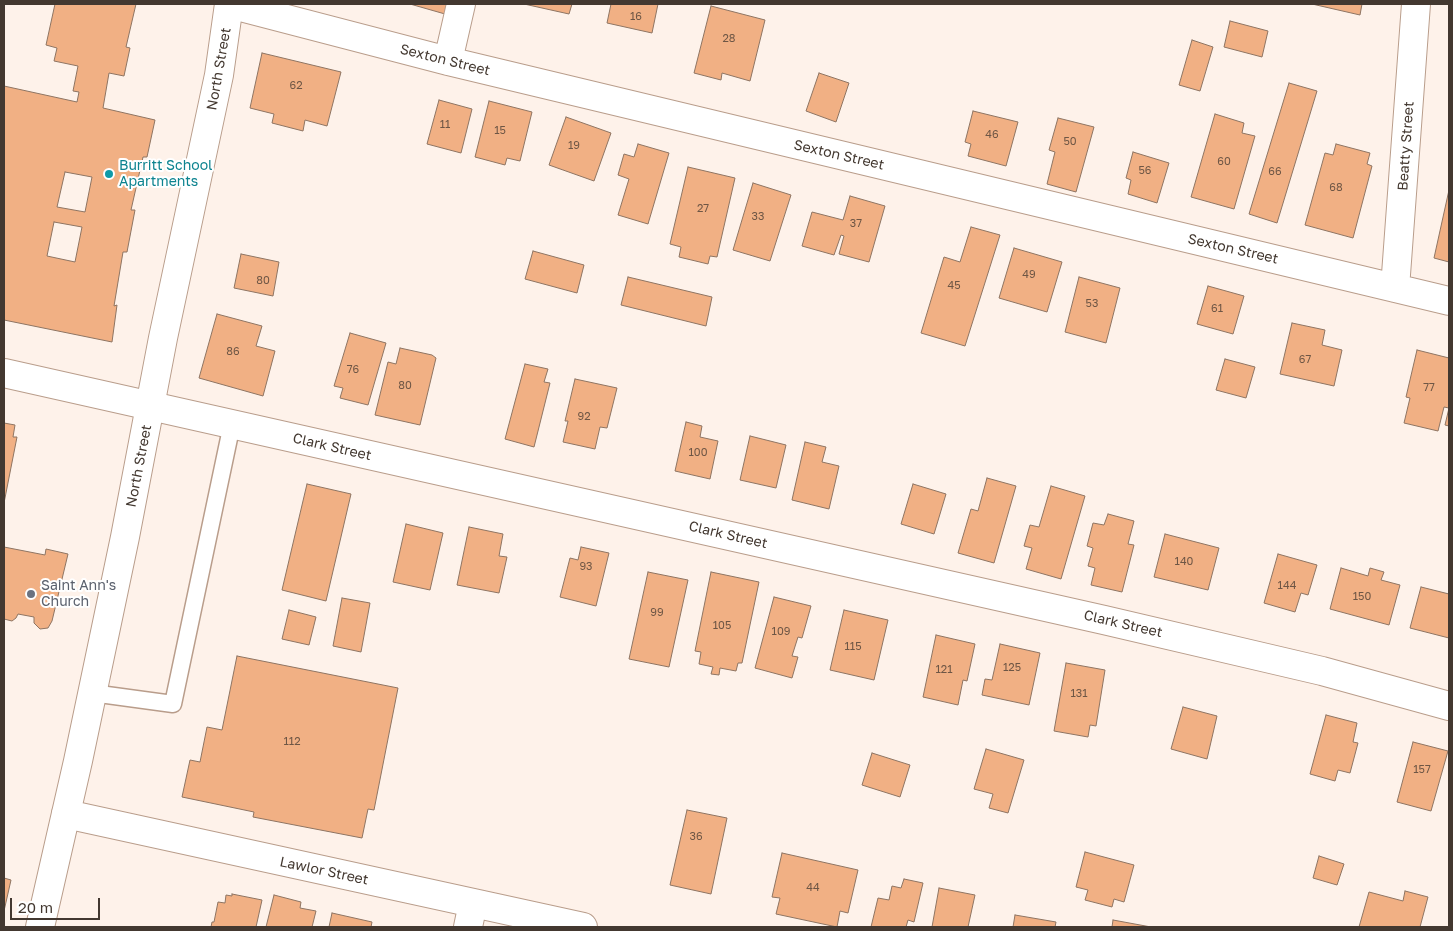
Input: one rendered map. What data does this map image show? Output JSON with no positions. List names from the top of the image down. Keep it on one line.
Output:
{"streets":{"street":["Sexton Street","North Street","Beatty Street","Clark Street","Lawlor Street"]},"crossings":[["Sexton Street","North Street"],["Sexton Street","Beatty Street"],["North Street","Clark Street"],["North Street","Lawlor Street"]],"places":["Burritt School Apartments","Saint Ann's Church"],"house_numbers":["16","28","62","11","15","46","50","19","60","56","66","68","27","33","37","49","80","45","53","61","86","67","76","80","77","92","100","140","93","144","150","99","105","109","115","125","121","131","112","157","36","44"],"scale_bar":"20 m"}
